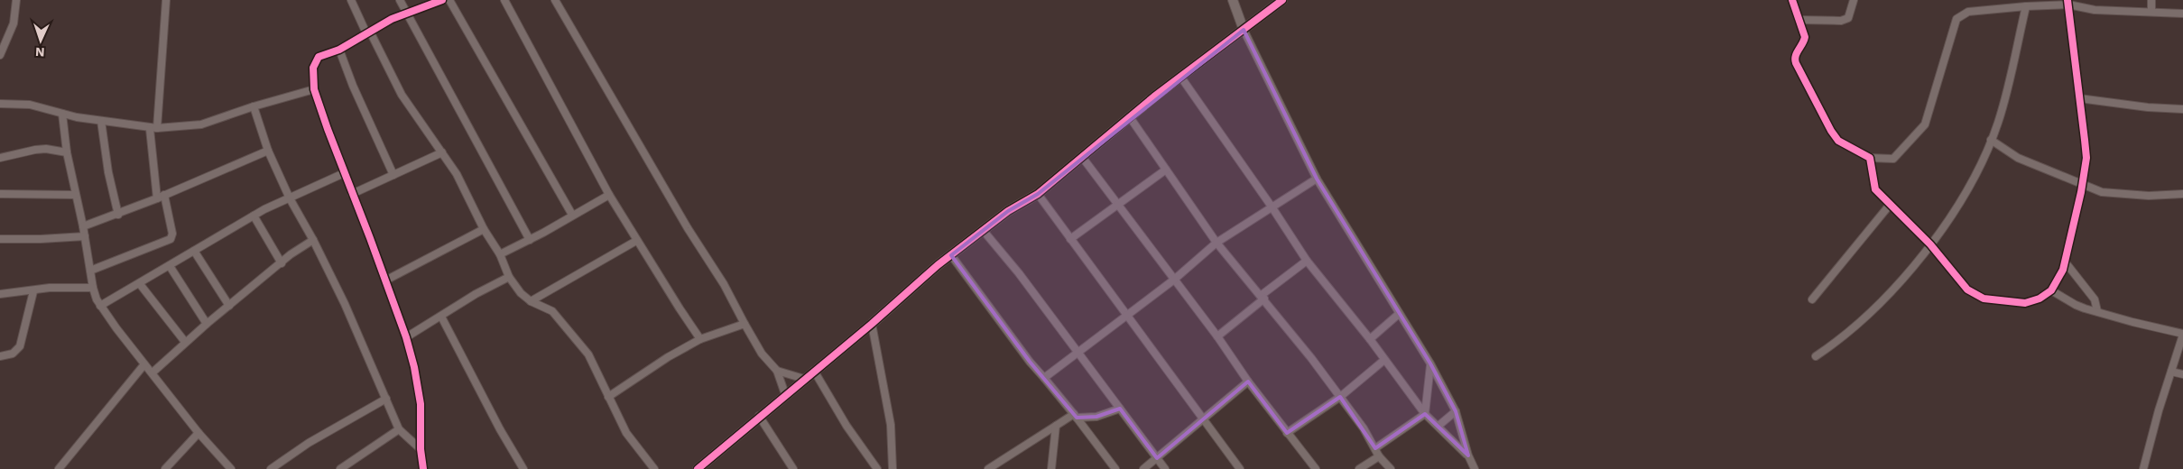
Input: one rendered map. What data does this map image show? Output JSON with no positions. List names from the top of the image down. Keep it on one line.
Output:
{"north":"bottom"}
